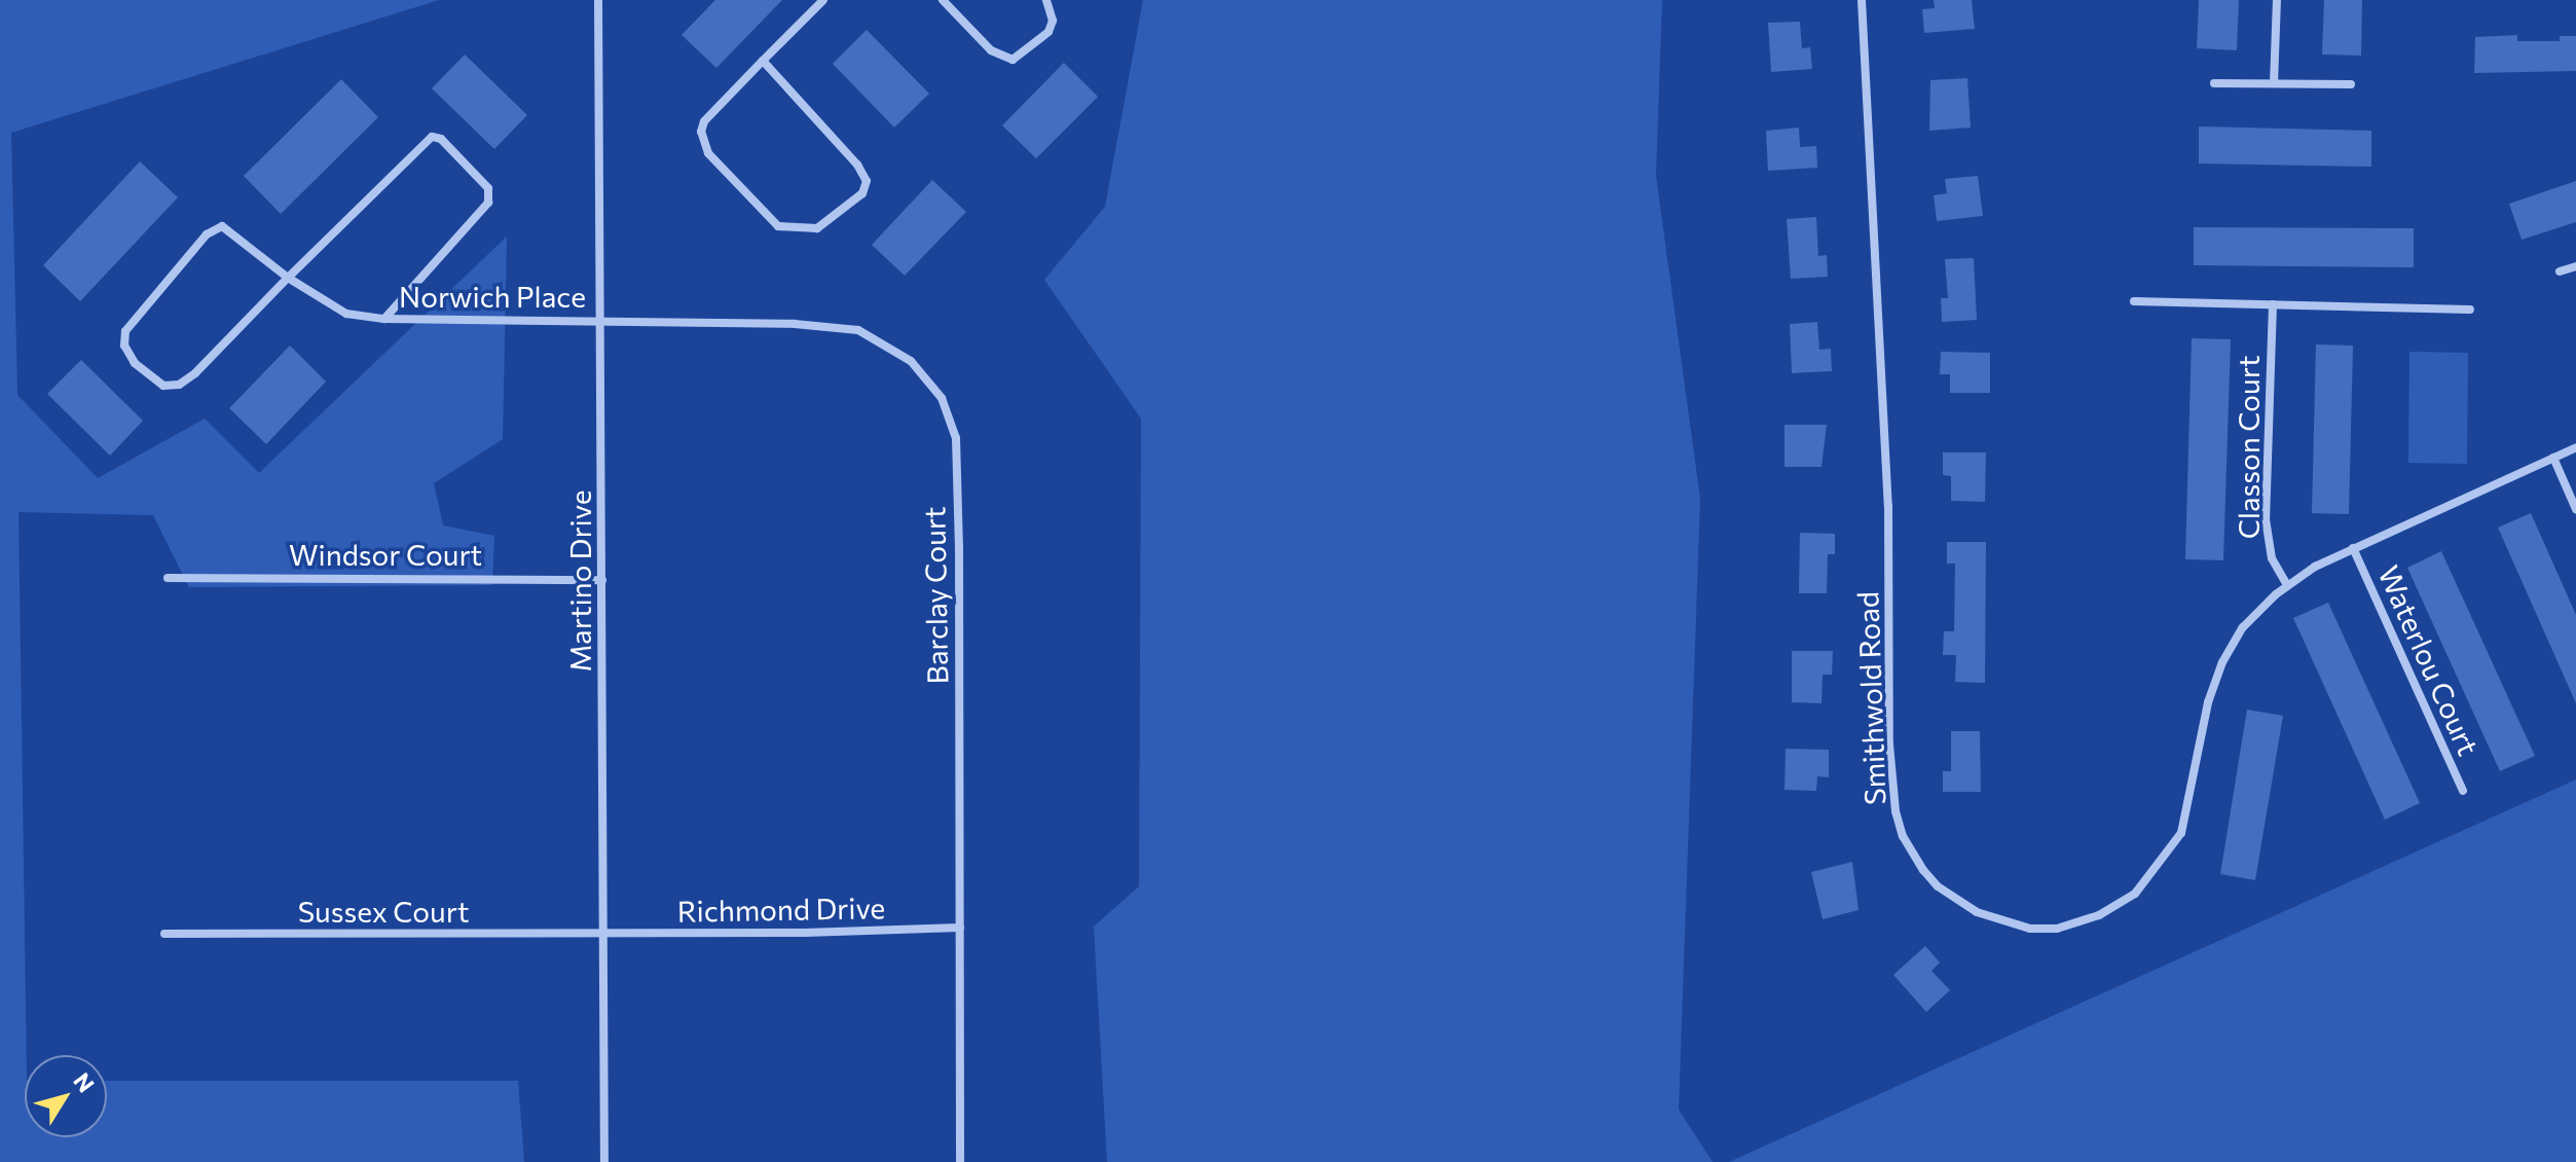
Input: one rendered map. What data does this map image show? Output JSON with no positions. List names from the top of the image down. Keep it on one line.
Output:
{"streets":{"street":["Norwich Place","Classon Court","Windsor Court","Martino Drive","Barclay Court","Waterlou Court","Smithwold Road","Richmond Drive","Sussex Court"]},"crossings":[["Norwich Place","Martino Drive"],["Norwich Place","Barclay Court"],["Classon Court","Smithwold Road"],["Windsor Court","Martino Drive"],["Martino Drive","Barclay Court"],["Martino Drive","Richmond Drive"],["Martino Drive","Sussex Court"],["Barclay Court","Richmond Drive"],["Waterlou Court","Smithwold Road"],["Richmond Drive","Sussex Court"]],"north":"top right"}
